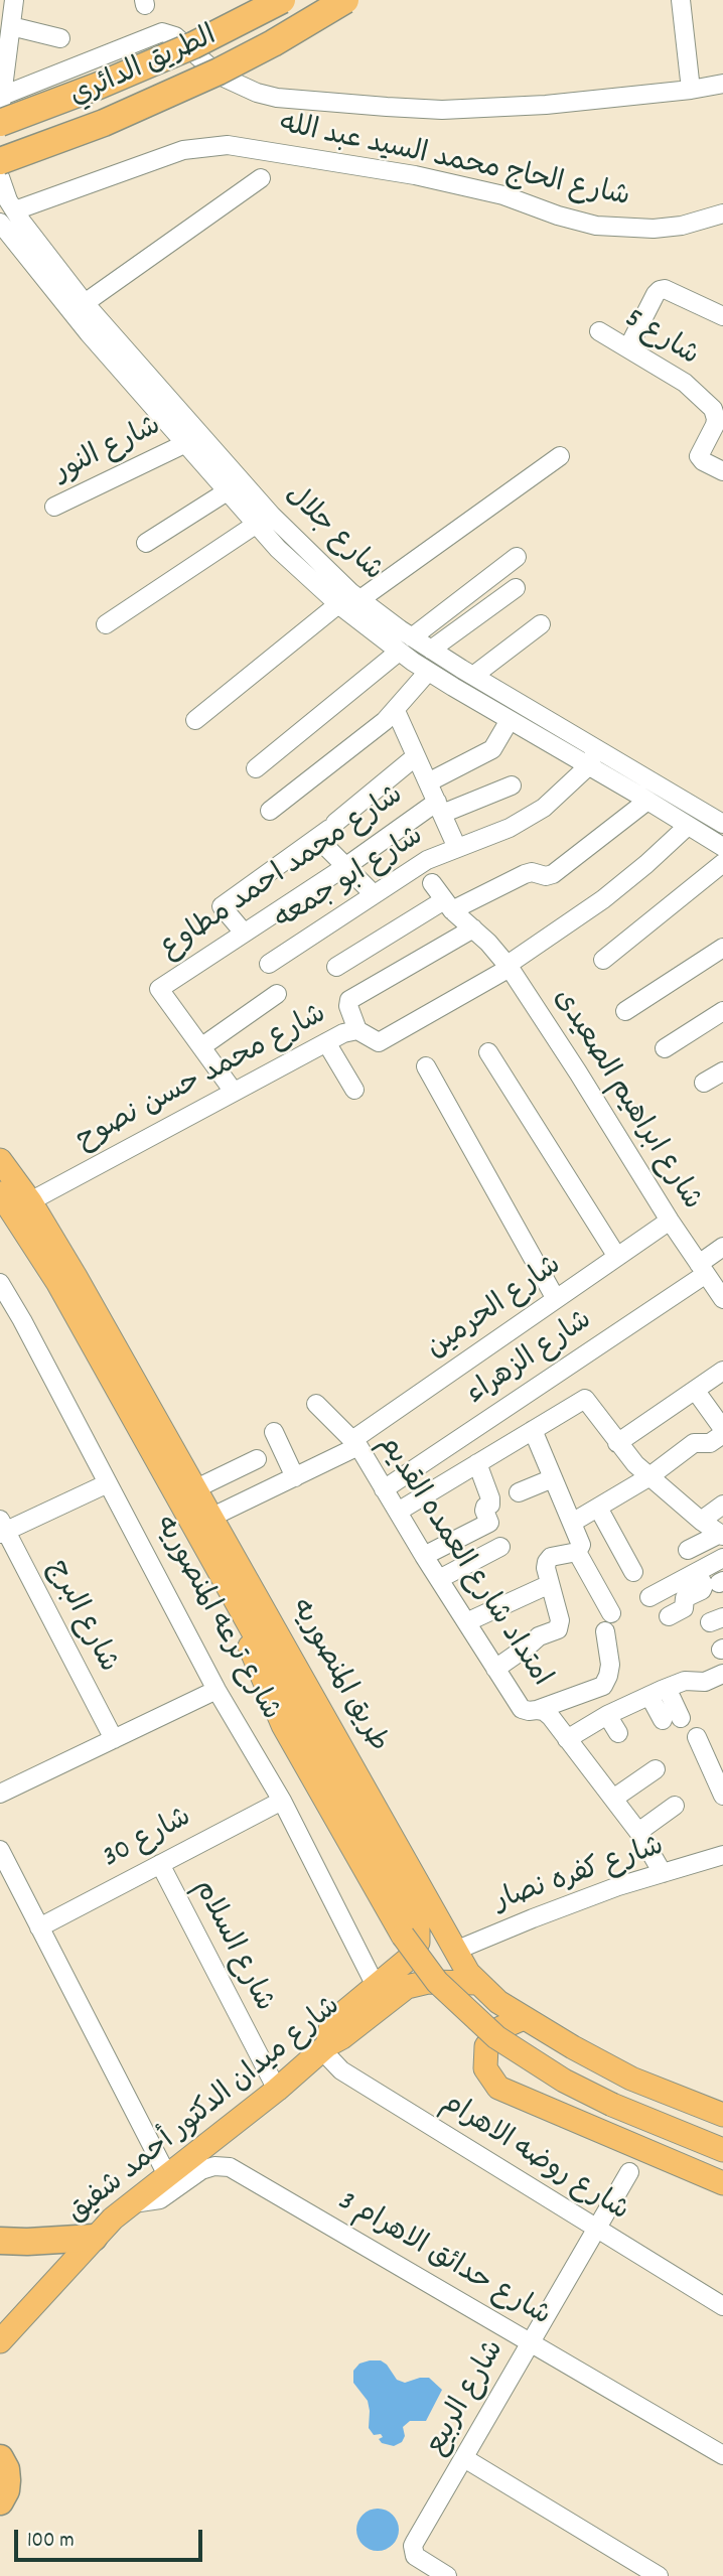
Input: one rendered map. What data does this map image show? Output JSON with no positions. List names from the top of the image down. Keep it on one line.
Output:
{"streets":{"highway":["الطريق الدائري"],"main road":["طريق المنصوريه","شارع ميدان الدكتور أحمد شفيق"],"street":["شارع الحاج محمد السيد عبد الله","شارع 5","شارع النور","شارع جلال","شارع محمد احمد مطاوع","شارع ابو جمعه","شارع محمد حسن نصوح","شارع ابراهيم الصعيدى","شارع الحرمين","شارع الزهراء","امتداد شارع العمده القديم","شارع البرج","شارع ترعه المنصوريه","شارع 30","شارع كفره نصار","شارع السلام","شارع روضه الاهرام","شارع حدائق الاهرام 3","شارع الربيع"]},"crossings":[["شارع الحاج محمد السيد عبد الله","شارع جلال"],["شارع النور","شارع جلال"],["شارع جلال","شارع ابو جمعه"],["شارع جلال","شارع محمد حسن نصوح"],["شارع محمد حسن نصوح","شارع ابراهيم الصعيدى"],["شارع محمد حسن نصوح","طريق المنصوريه"],["شارع ابراهيم الصعيدى","شارع الحرمين"],["شارع ابراهيم الصعيدى","شارع الزهراء"],["شارع الحرمين","امتداد شارع العمده القديم"],["شارع الحرمين","طريق المنصوريه"],["شارع الزهراء","امتداد شارع العمده القديم"],["شارع ترعه المنصوريه","طريق المنصوريه"],["شارع ترعه المنصوريه","شارع 30"],["طريق المنصوريه","شارع كفره نصار"],["طريق المنصوريه","شارع ميدان الدكتور أحمد شفيق"],["طريق المنصوريه","شارع روضه الاهرام"],["شارع 30","شارع السلام"],["شارع السلام","شارع ميدان الدكتور أحمد شفيق"],["شارع ميدان الدكتور أحمد شفيق","شارع روضه الاهرام"],["شارع ميدان الدكتور أحمد شفيق","شارع حدائق الاهرام 3"],["شارع روضه الاهرام","شارع الربيع"],["شارع حدائق الاهرام 3","شارع الربيع"]],"scale_bar":"100 m"}
